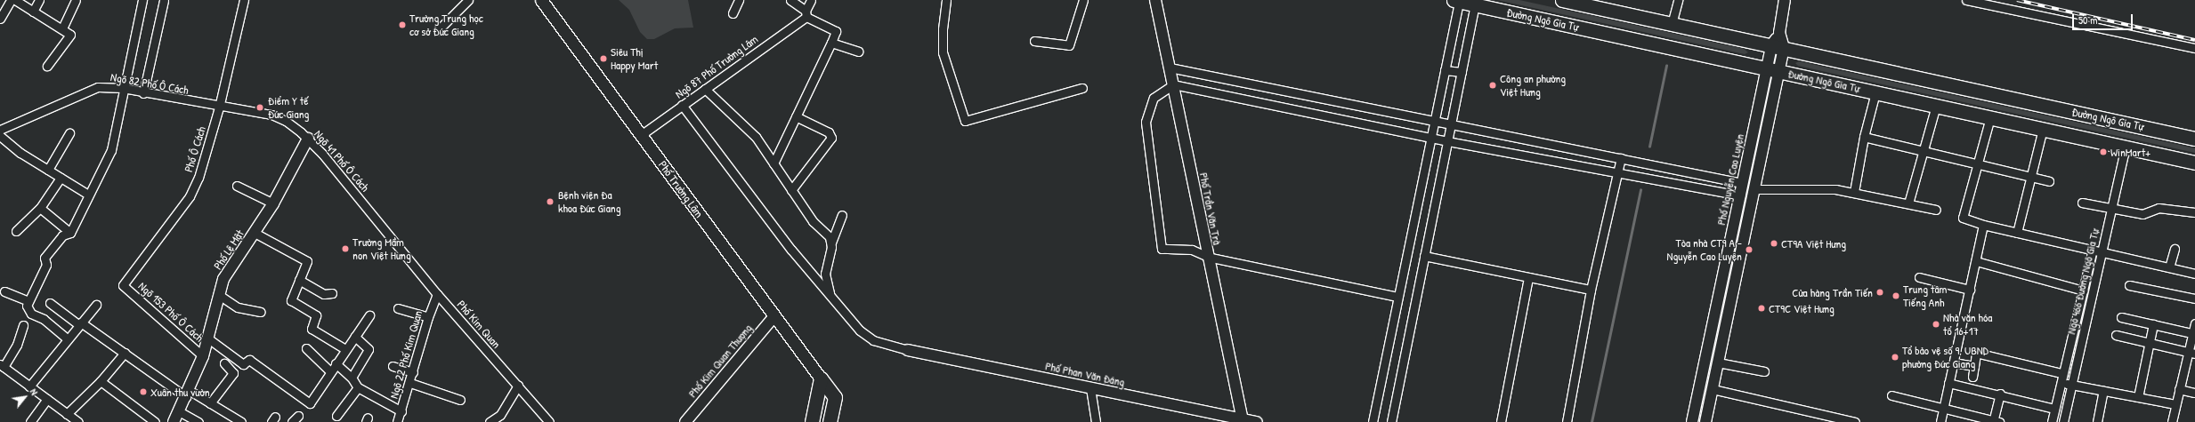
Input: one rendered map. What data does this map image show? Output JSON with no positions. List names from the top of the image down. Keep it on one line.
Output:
{"streets":{"main road":["Đường Ngô Gia Tự","Phố Trường Lâm"],"street":["Ngõ 87 Phố Trường Lâm","Ngõ 82 Phố Ô Cách","Phố Ô Cách","Ngõ 41 Phố Ô Cách","Phố Nguyễn Cao Luyện","Phố Trần Văn Trà","Phố Lệ Mật","Ngõ 466 Đường Ngô Gia Tự","Ngõ 153 Phố Ô Cách","Phố Kim Quan","Ngõ 22 Phố Kim Quan","Phố Kim Quan Thượng","Phố Phan Văn Đáng"]},"crossings":[["Đường Ngô Gia Tự","Phố Nguyễn Cao Luyện"],["Đường Ngô Gia Tự","Ngõ 466 Đường Ngô Gia Tự"],["Ngõ 87 Phố Trường Lâm","Phố Trường Lâm"],["Ngõ 82 Phố Ô Cách","Phố Ô Cách"],["Ngõ 82 Phố Ô Cách","Ngõ 41 Phố Ô Cách"],["Phố Ô Cách","Ngõ 41 Phố Ô Cách"],["Phố Ô Cách","Ngõ 153 Phố Ô Cách"],["Ngõ 41 Phố Ô Cách","Phố Lệ Mật"],["Ngõ 41 Phố Ô Cách","Phố Kim Quan"],["Phố Trường Lâm","Phố Kim Quan Thượng"],["Phố Trần Văn Trà","Phố Phan Văn Đáng"],["Phố Lệ Mật","Ngõ 153 Phố Ô Cách"],["Phố Kim Quan","Ngõ 22 Phố Kim Quan"]],"places":["Trường Trung học cơ sở Đức Giang","Siêu Thị Happy Mart","Công an phường Việt Hưng","Điểm Y tế Đức Giang","WinMart+","Bệnh viện Đa khoa Đức Giang","CT9A Việt Hưng","Trường Mầm non Việt Hưng","Tòa nhà CT9 A - Nguyễn Cao Luyện","Cửa hàng Trần Tiến","Trung tâm Tiếng Anh","CT9C Việt Hưng","Nhà văn hóa tổ 16+17","Tổ bảo vệ số 9, UBND phường Đức Giang","Xuân thu vườn"],"scale_bar":"50 m","north":"top right"}
